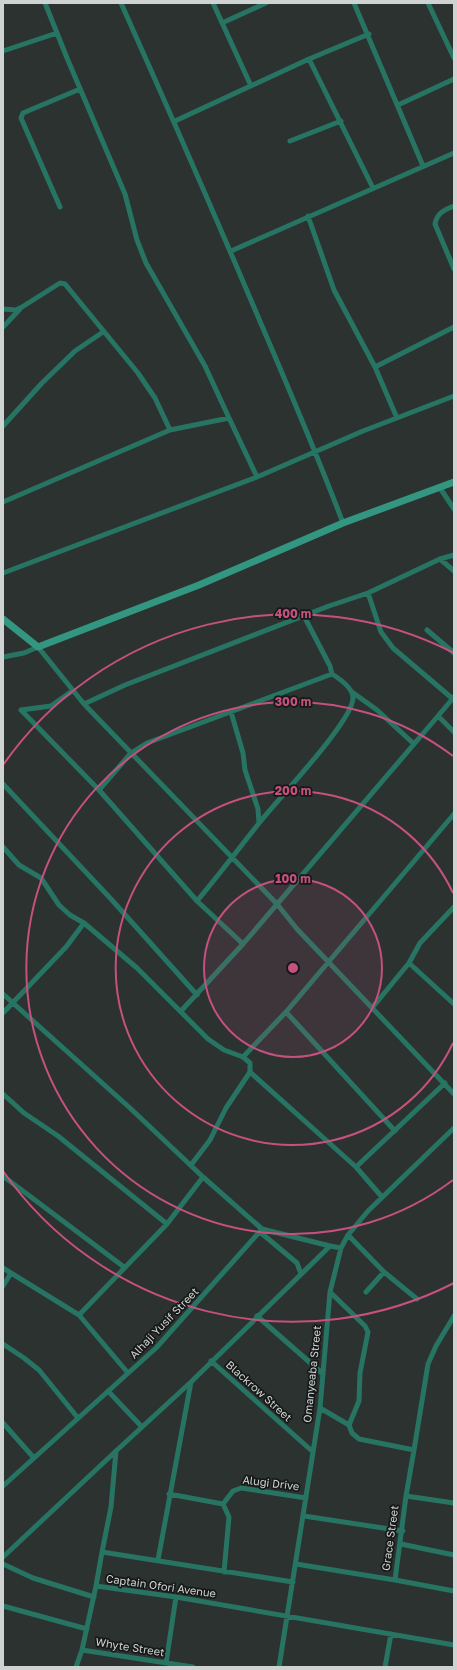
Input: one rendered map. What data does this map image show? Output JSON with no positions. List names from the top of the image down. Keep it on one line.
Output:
{"streets":{"street":["Alhaji Yusif Street","Omanyeaba Street","Blackrow Street","Alugi Drive","Grace Street","Captain Ofori Avenue","Whyte Street"]},"crossings":[["Omanyeaba Street","Blackrow Street"],["Omanyeaba Street","Alugi Drive"],["Omanyeaba Street","Grace Street"],["Omanyeaba Street","Captain Ofori Avenue"],["Captain Ofori Avenue","Whyte Street"]],"rings":["400 m","300 m","200 m","100 m"]}
